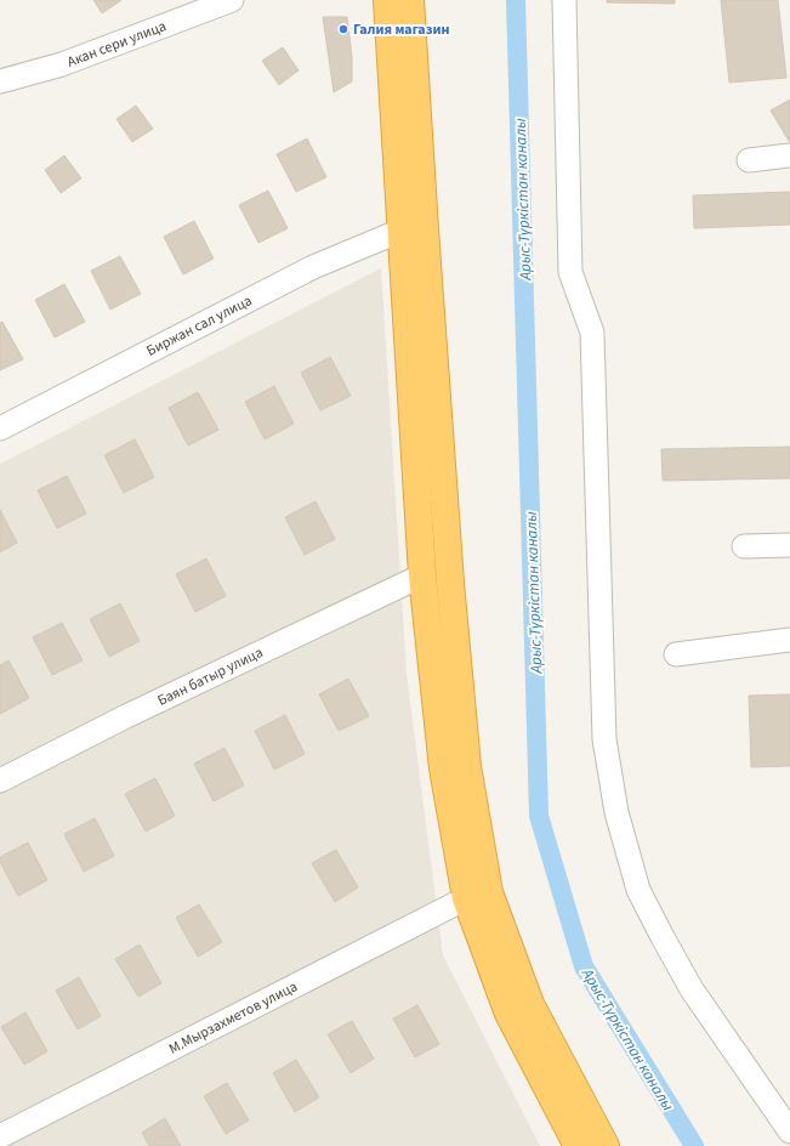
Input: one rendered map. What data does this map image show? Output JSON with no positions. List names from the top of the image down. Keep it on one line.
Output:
{"streets":{"street":["Акан сери улица","Биржан сал улица","Баян батыр улица","М.Мырзахметов улица"]},"water":["Арыс-Түркістан каналы"],"places":["Галия магазин"]}
